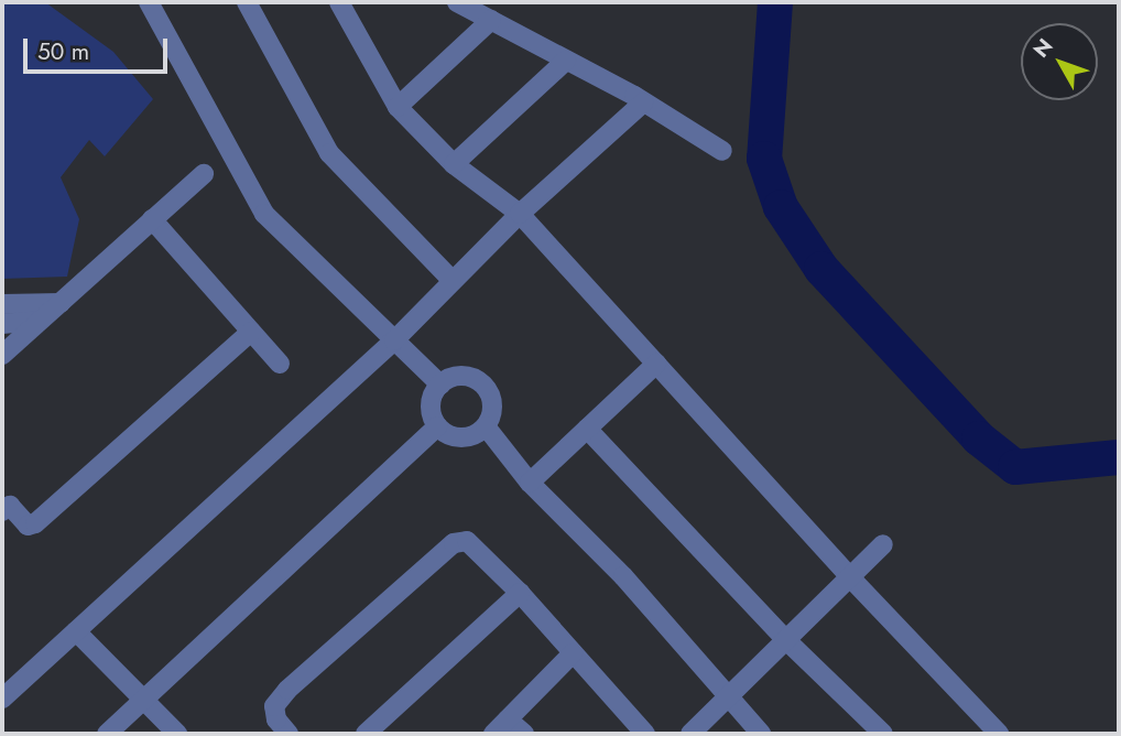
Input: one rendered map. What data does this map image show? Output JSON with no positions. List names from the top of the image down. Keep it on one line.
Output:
{"scale_bar":"50 m","north":"top left"}
